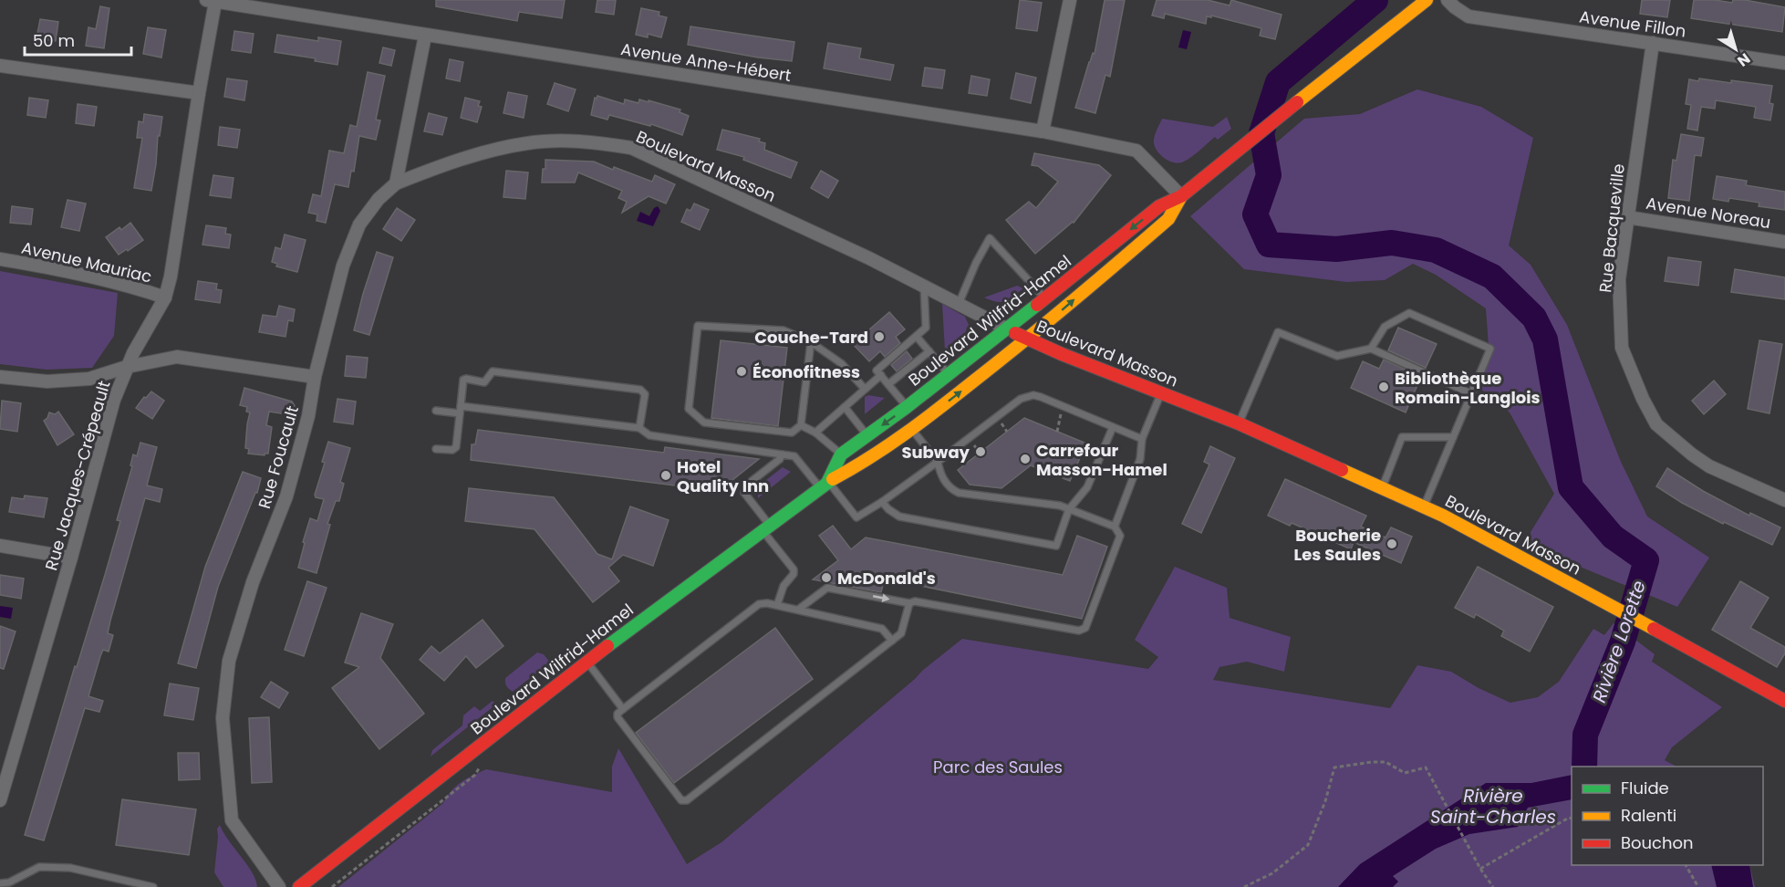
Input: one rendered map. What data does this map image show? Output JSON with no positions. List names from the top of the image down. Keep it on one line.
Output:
{"streets":{"main road":["Boulevard Masson","Boulevard Wilfrid-Hamel"],"street":["Avenue Fillon","Avenue Anne-Hébert","Avenue Noreau","Rue Bacqueville","Avenue Mauriac","Rue Foucault","Rue Jacques-Crépeault"]},"crossings":[["Avenue Fillon","Rue Bacqueville"],["Avenue Anne-Hébert","Boulevard Wilfrid-Hamel"],["Avenue Anne-Hébert","Rue Jacques-Crépeault"],["Boulevard Masson","Boulevard Wilfrid-Hamel"],["Boulevard Masson","Rue Foucault"],["Avenue Noreau","Rue Bacqueville"],["Avenue Mauriac","Rue Jacques-Crépeault"]],"water":["Rivière Lorette","Rivière Saint-Charles"],"parks":["Parc des Saules"],"places":["Couche-Tard","Éconofitness","Bibliothèque Romain-Langlois","Subway","Carrefour Masson-Hamel","Hotel Quality Inn","Boucherie Les Saules","McDonald's"],"legend":["Fluide","Ralenti","Bouchon"],"scale_bar":"50 m","north":"bottom right"}
